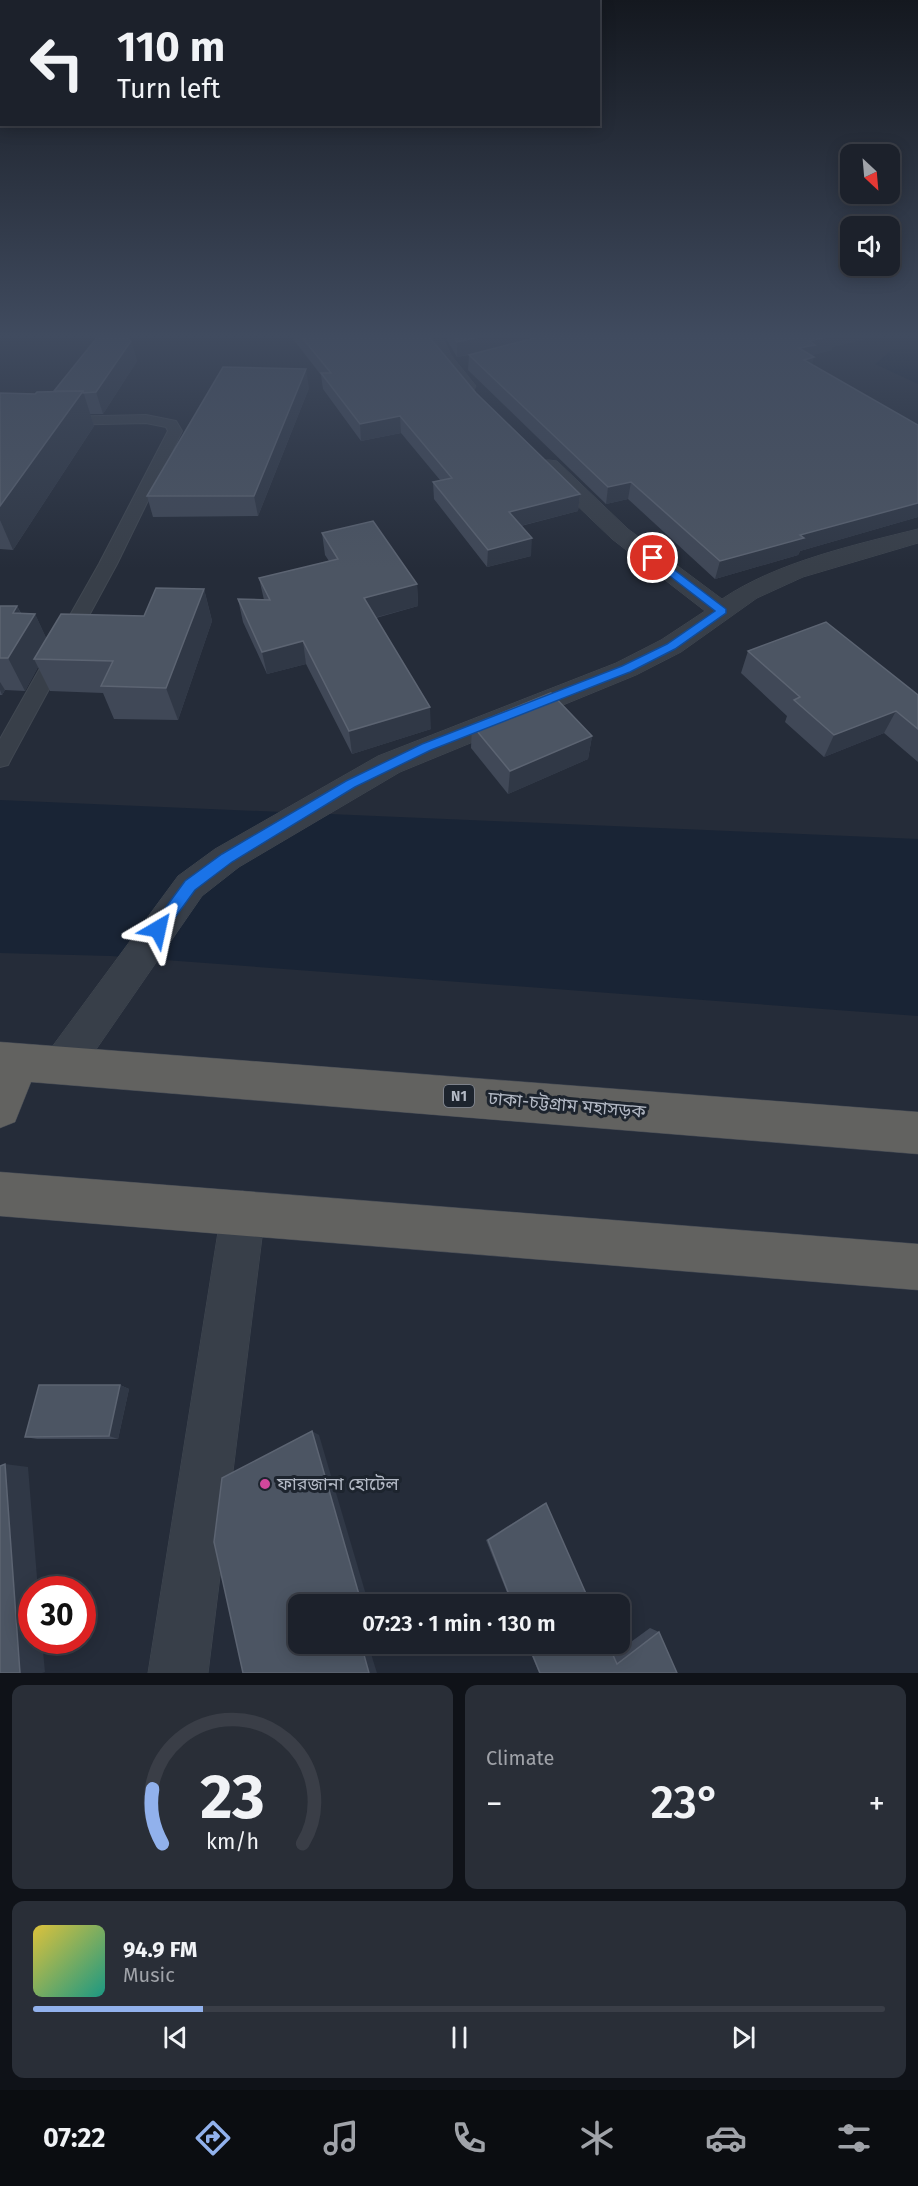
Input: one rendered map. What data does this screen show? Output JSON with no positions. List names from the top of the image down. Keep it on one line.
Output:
{"streets":{"highway":["N1","ঢাকা-চট্টগ্রাম মহাসড়ক"]},"places":["ফারজানা হোটেল"],"north":"bottom right","page":{"turn":["110 m","Turn left"],"limit":"30","trip":"07:23 · 1 min · 130 m","tile":"Climate","heat":["−","23°","+"],"song":["94.9 FM","Music"],"tabs":"07:22","gauge":["23","km/h"]}}
